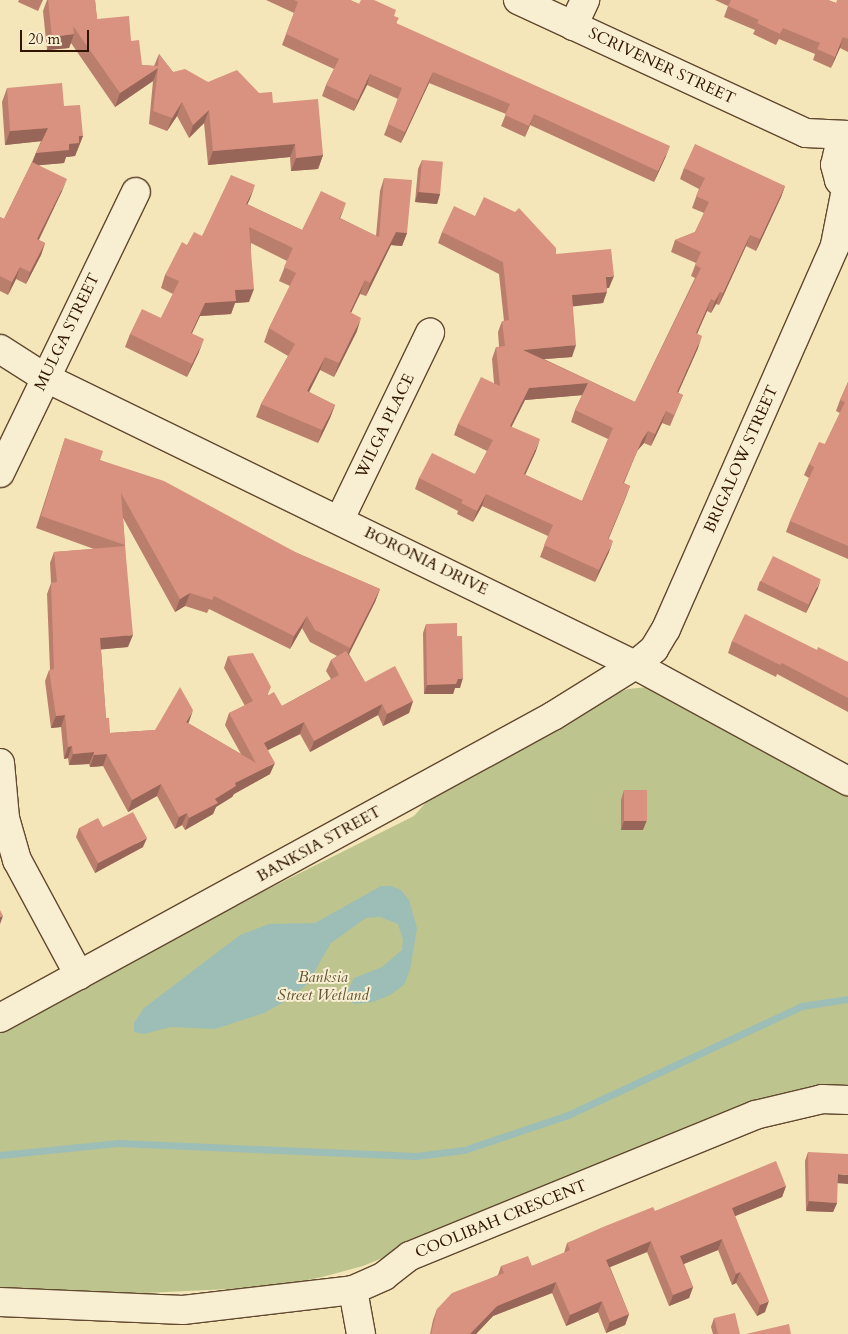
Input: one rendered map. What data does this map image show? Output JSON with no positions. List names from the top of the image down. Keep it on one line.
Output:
{"streets":{"street":["SCRIVENER STREET","MULGA STREET","WILGA PLACE","BRIGALOW STREET","BORONIA DRIVE","BANKSIA STREET","COOLIBAH CRESCENT"]},"crossings":[["SCRIVENER STREET","BRIGALOW STREET"],["MULGA STREET","BORONIA DRIVE"],["WILGA PLACE","BORONIA DRIVE"],["BRIGALOW STREET","BORONIA DRIVE"],["BRIGALOW STREET","BANKSIA STREET"],["BORONIA DRIVE","BANKSIA STREET"]],"parks":["Banksia Street Wetland"],"scale_bar":"20 m"}
